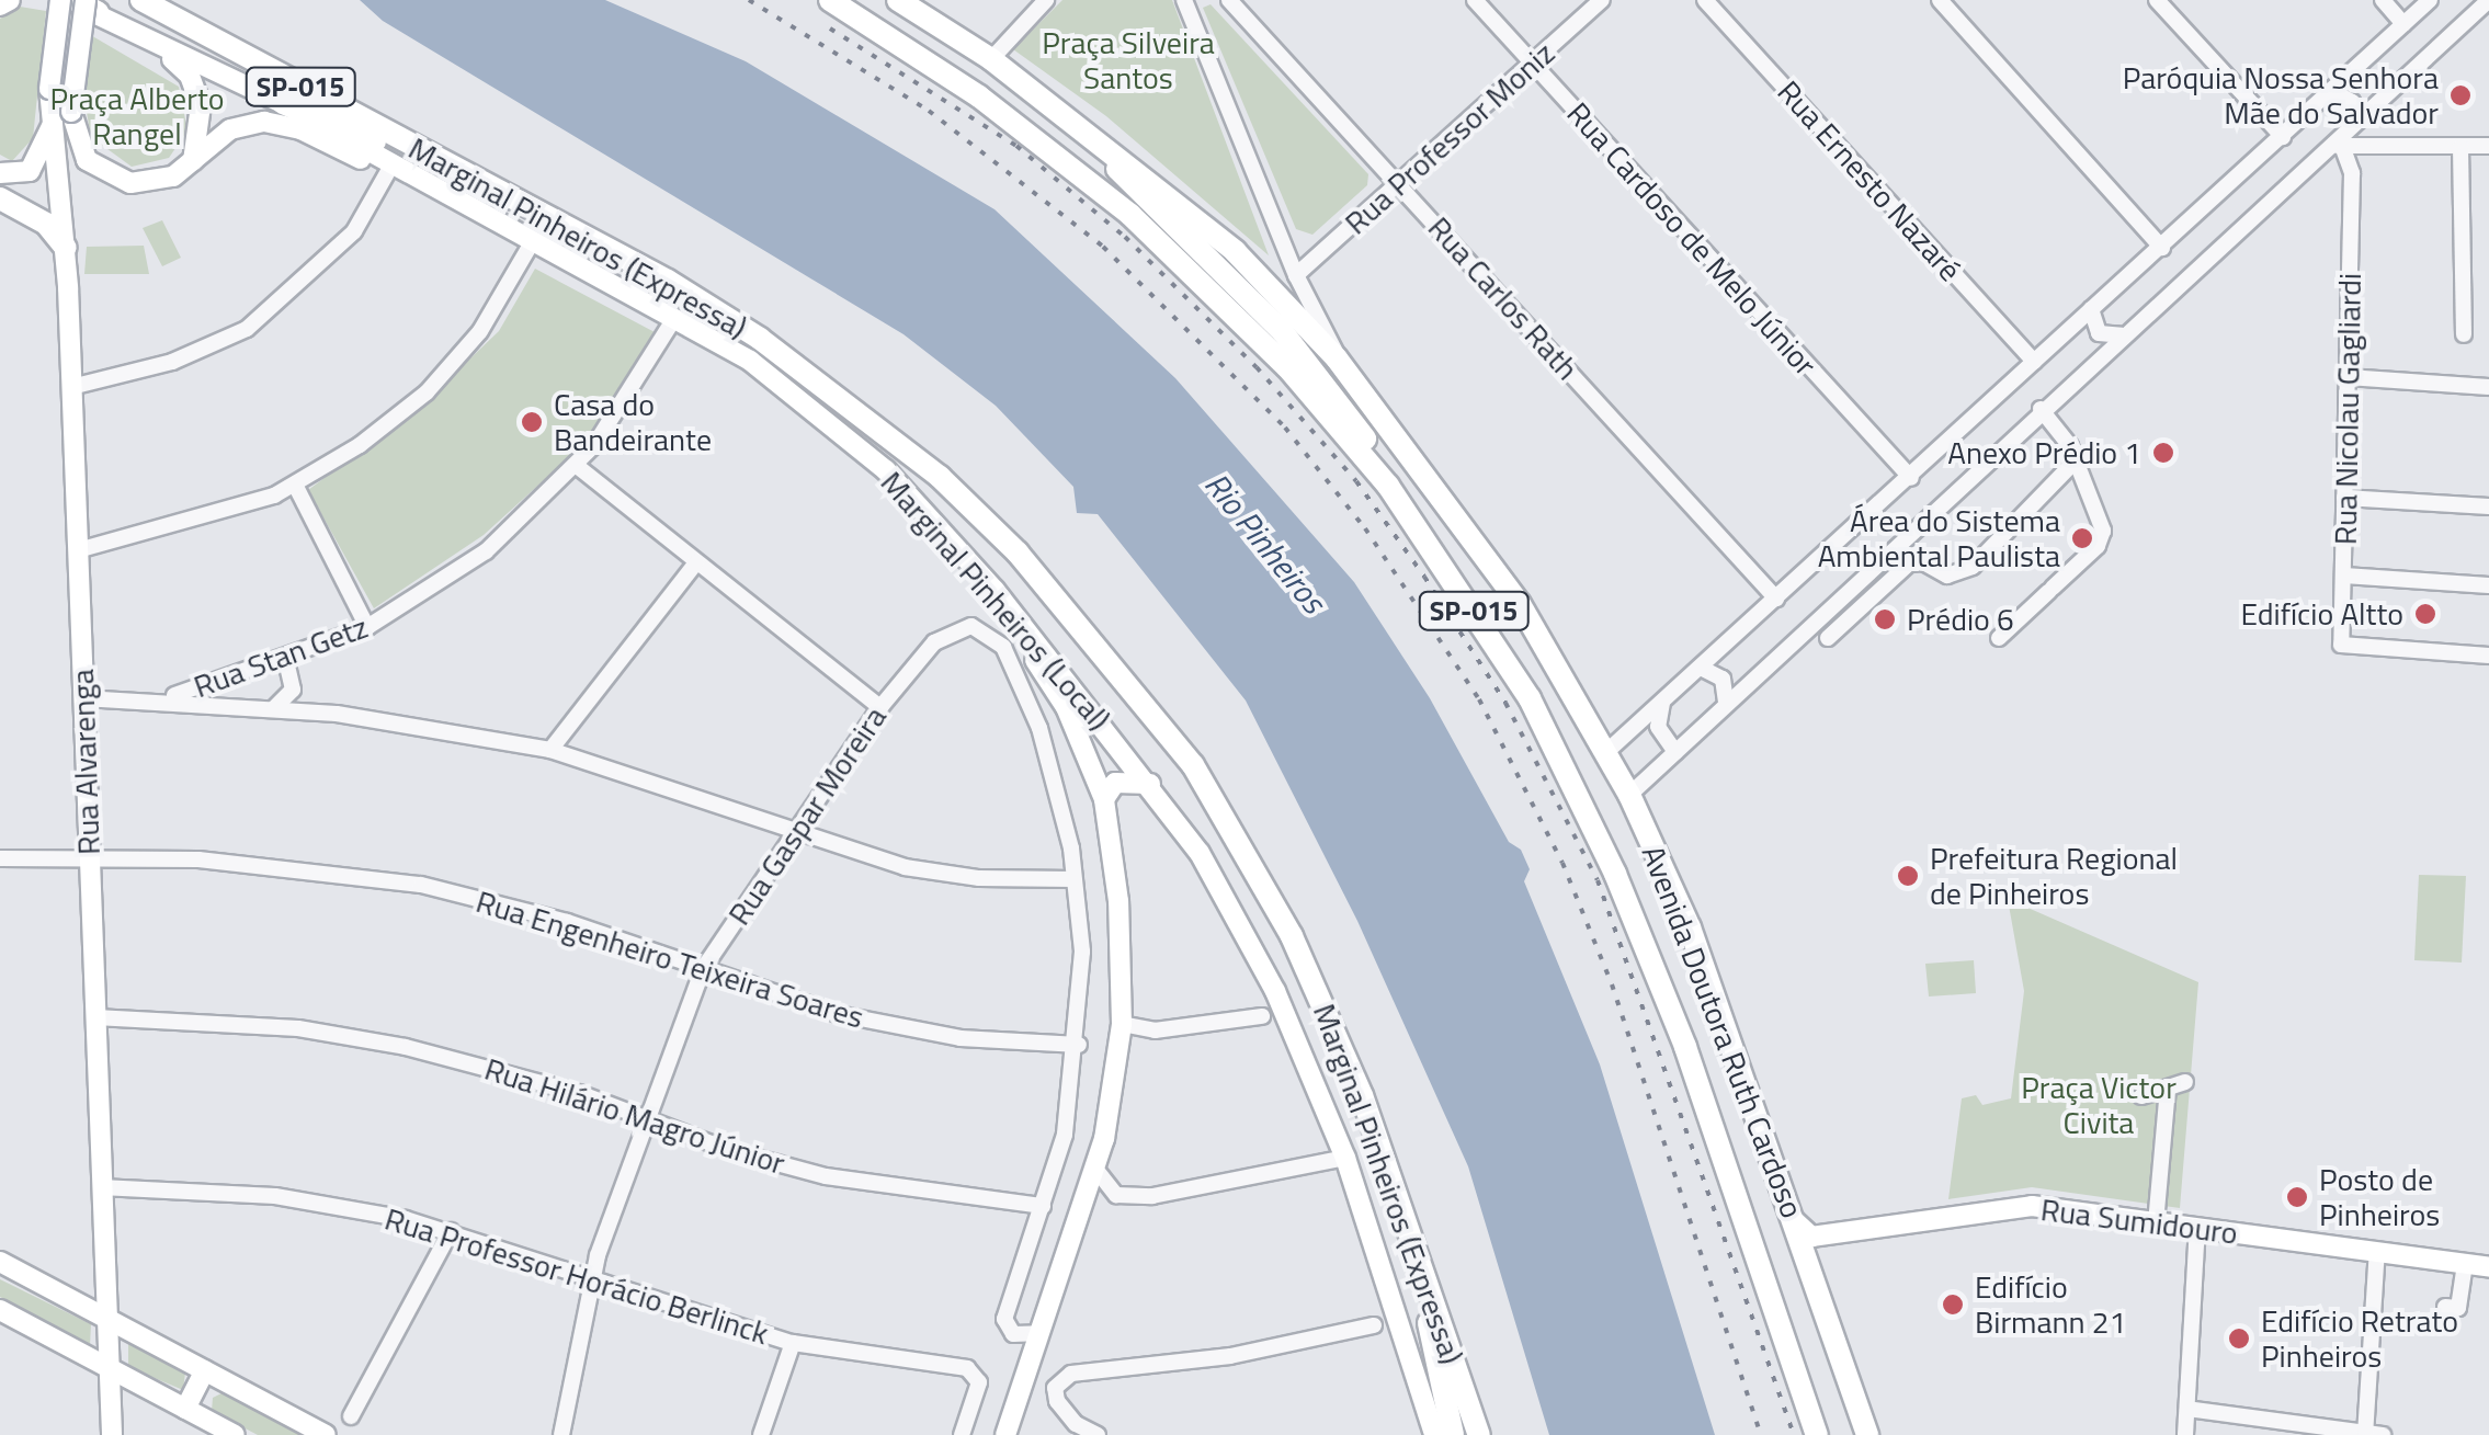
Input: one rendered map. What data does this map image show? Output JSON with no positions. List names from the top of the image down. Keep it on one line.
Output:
{"streets":{"highway":["SP-015","Marginal Pinheiros (Expressa)","Avenida Doutora Ruth Cardoso"],"main road":["Marginal Pinheiros (Local)","Rua Alvarenga","Rua Sumidouro"],"street":["Rua Professor Moniz","Rua Ernesto Nazaré","Rua Cardoso de Melo Júnior","Rua Carlos Rath","Rua Nicolau Gagliardi","Rua Stan Getz","Rua Gaspar Moreira","Rua Engenheiro Teixeira Soares","Rua Hilário Magro Júnior","Rua Professor Horácio Berlinck"]},"crossings":[["Rua Professor Moniz","Rua Cardoso de Melo Júnior"],["Rua Professor Moniz","Rua Carlos Rath"],["Marginal Pinheiros (Local)","Rua Alvarenga"],["Rua Alvarenga","Rua Engenheiro Teixeira Soares"],["Rua Alvarenga","Rua Hilário Magro Júnior"],["Rua Alvarenga","Rua Professor Horácio Berlinck"],["Rua Gaspar Moreira","Rua Engenheiro Teixeira Soares"],["Rua Gaspar Moreira","Rua Hilário Magro Júnior"],["Rua Gaspar Moreira","Rua Professor Horácio Berlinck"],["Avenida Doutora Ruth Cardoso","Rua Sumidouro"]],"water":["Rio Pinheiros"],"parks":["Praça Silveira Santos","Praça Alberto Rangel","Praça Victor Civita"],"places":["Paróquia Nossa Senhora Mãe do Salvador","Casa do Bandeirante","Anexo Prédio 1","Área do Sistema Ambiental Paulista","Edifício Altto","Prédio 6","Prefeitura Regional de Pinheiros","Posto de Pinheiros","Edifício Birmann 21","Edifício Retrato Pinheiros"]}
